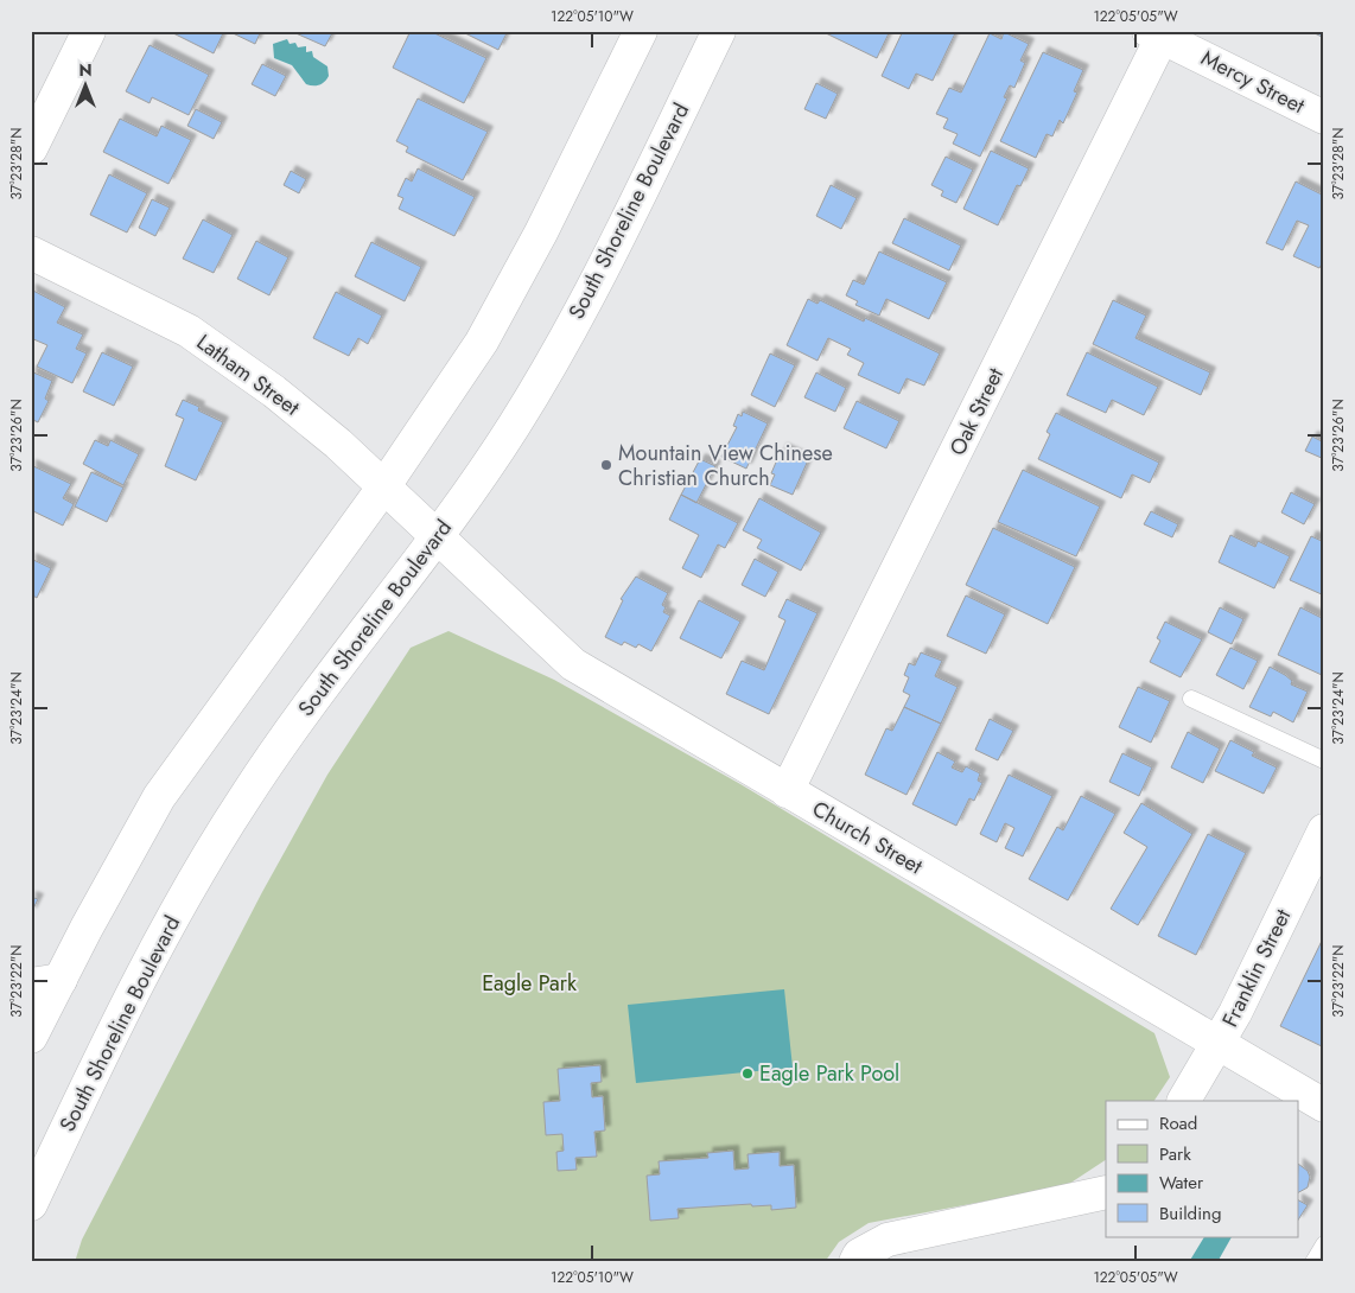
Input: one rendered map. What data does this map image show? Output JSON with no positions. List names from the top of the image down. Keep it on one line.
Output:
{"streets":{"street":["Mercy Street","South Shoreline Boulevard","Latham Street","Oak Street","Church Street","Franklin Street"]},"crossings":[["Mercy Street","Oak Street"],["South Shoreline Boulevard","Latham Street"],["South Shoreline Boulevard","Church Street"],["Latham Street","Church Street"],["Oak Street","Church Street"],["Church Street","Franklin Street"]],"parks":["Eagle Park"],"places":["Mountain View Chinese Christian Church","Eagle Park Pool"],"legend":["Road","Park","Water","Building"],"north":"top","coordinates":["122°05'10\"W","122°05'05\"W","37°23'28\"N","37°23'26\"N","37°23'24\"N","37°23'22\"N"]}
